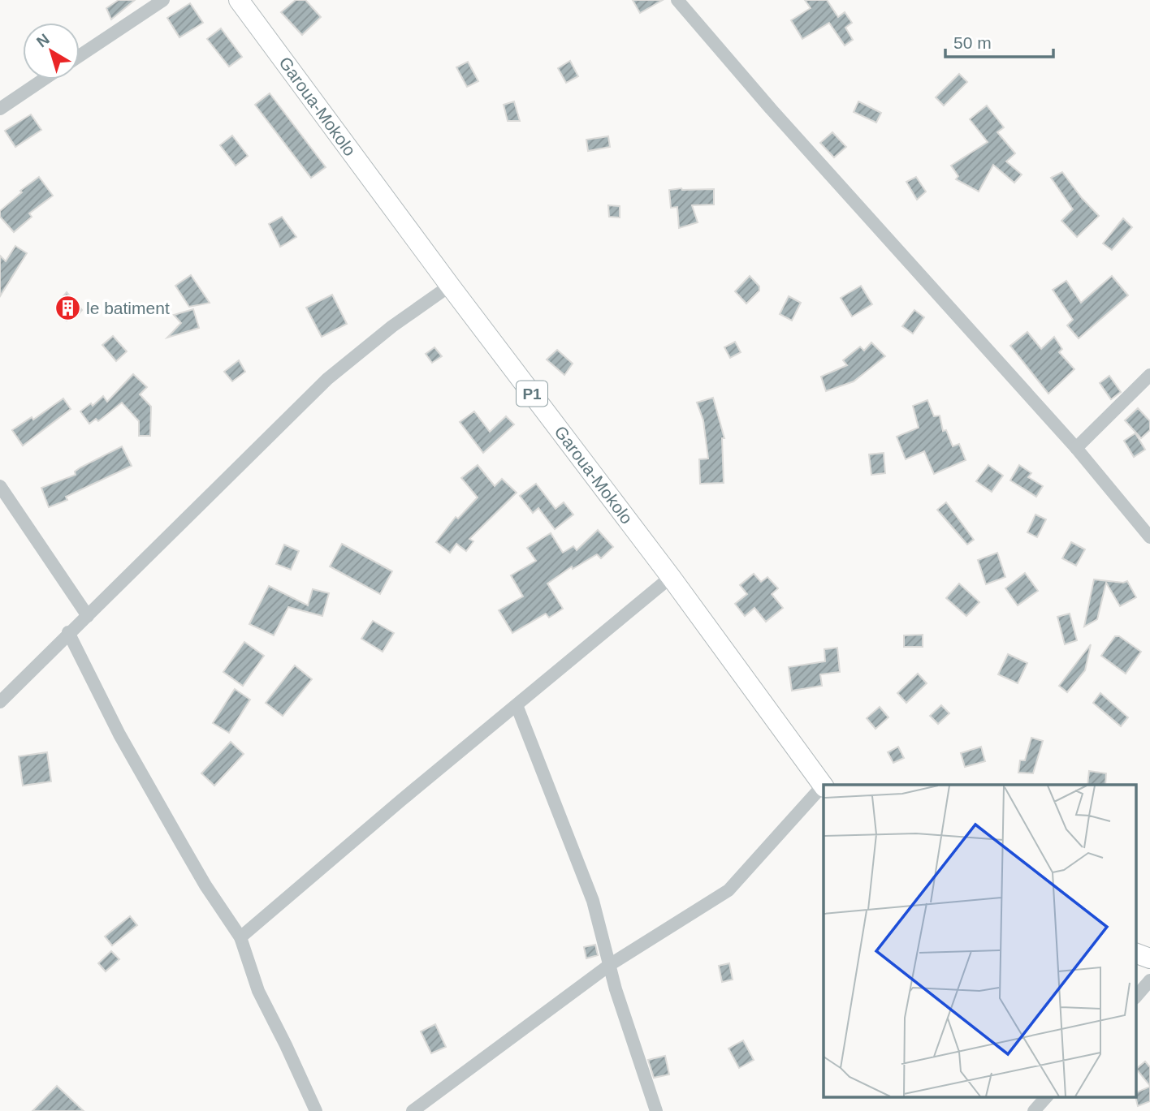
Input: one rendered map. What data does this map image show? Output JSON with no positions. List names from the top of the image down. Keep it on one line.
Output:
{"streets":{"main road":["Garoua-Mokolo","P1"]},"places":{"building":["le batiment"]},"scale_bar":"50 m","north":"top left"}
